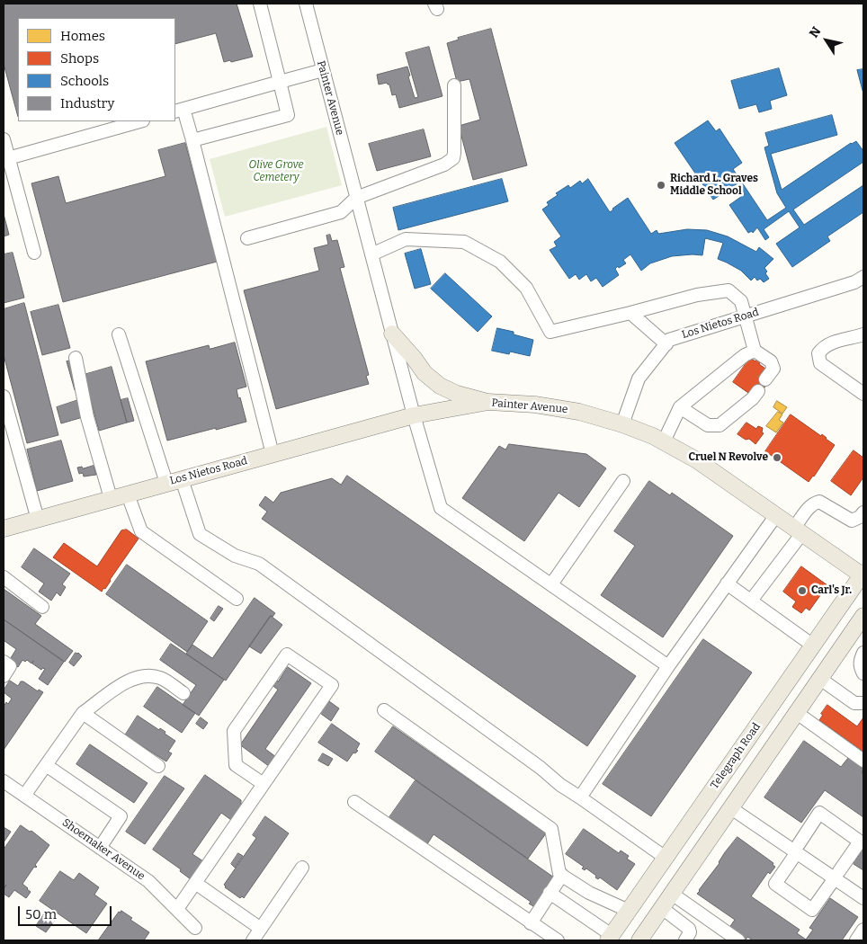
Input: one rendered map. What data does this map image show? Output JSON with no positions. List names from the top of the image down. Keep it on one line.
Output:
{"streets":{"main road":["Painter Avenue","Los Nietos Road","Telegraph Road"],"street":["Shoemaker Avenue"]},"crossings":[["Painter Avenue","Los Nietos Road"],["Painter Avenue","Telegraph Road"]],"parks":["Olive Grove Cemetery"],"places":["Richard L. Graves Middle School","Cruel N Revolve","Carl's Jr."],"legend":["Homes","Shops","Schools","Industry"],"scale_bar":"50 m","north":"top left"}
